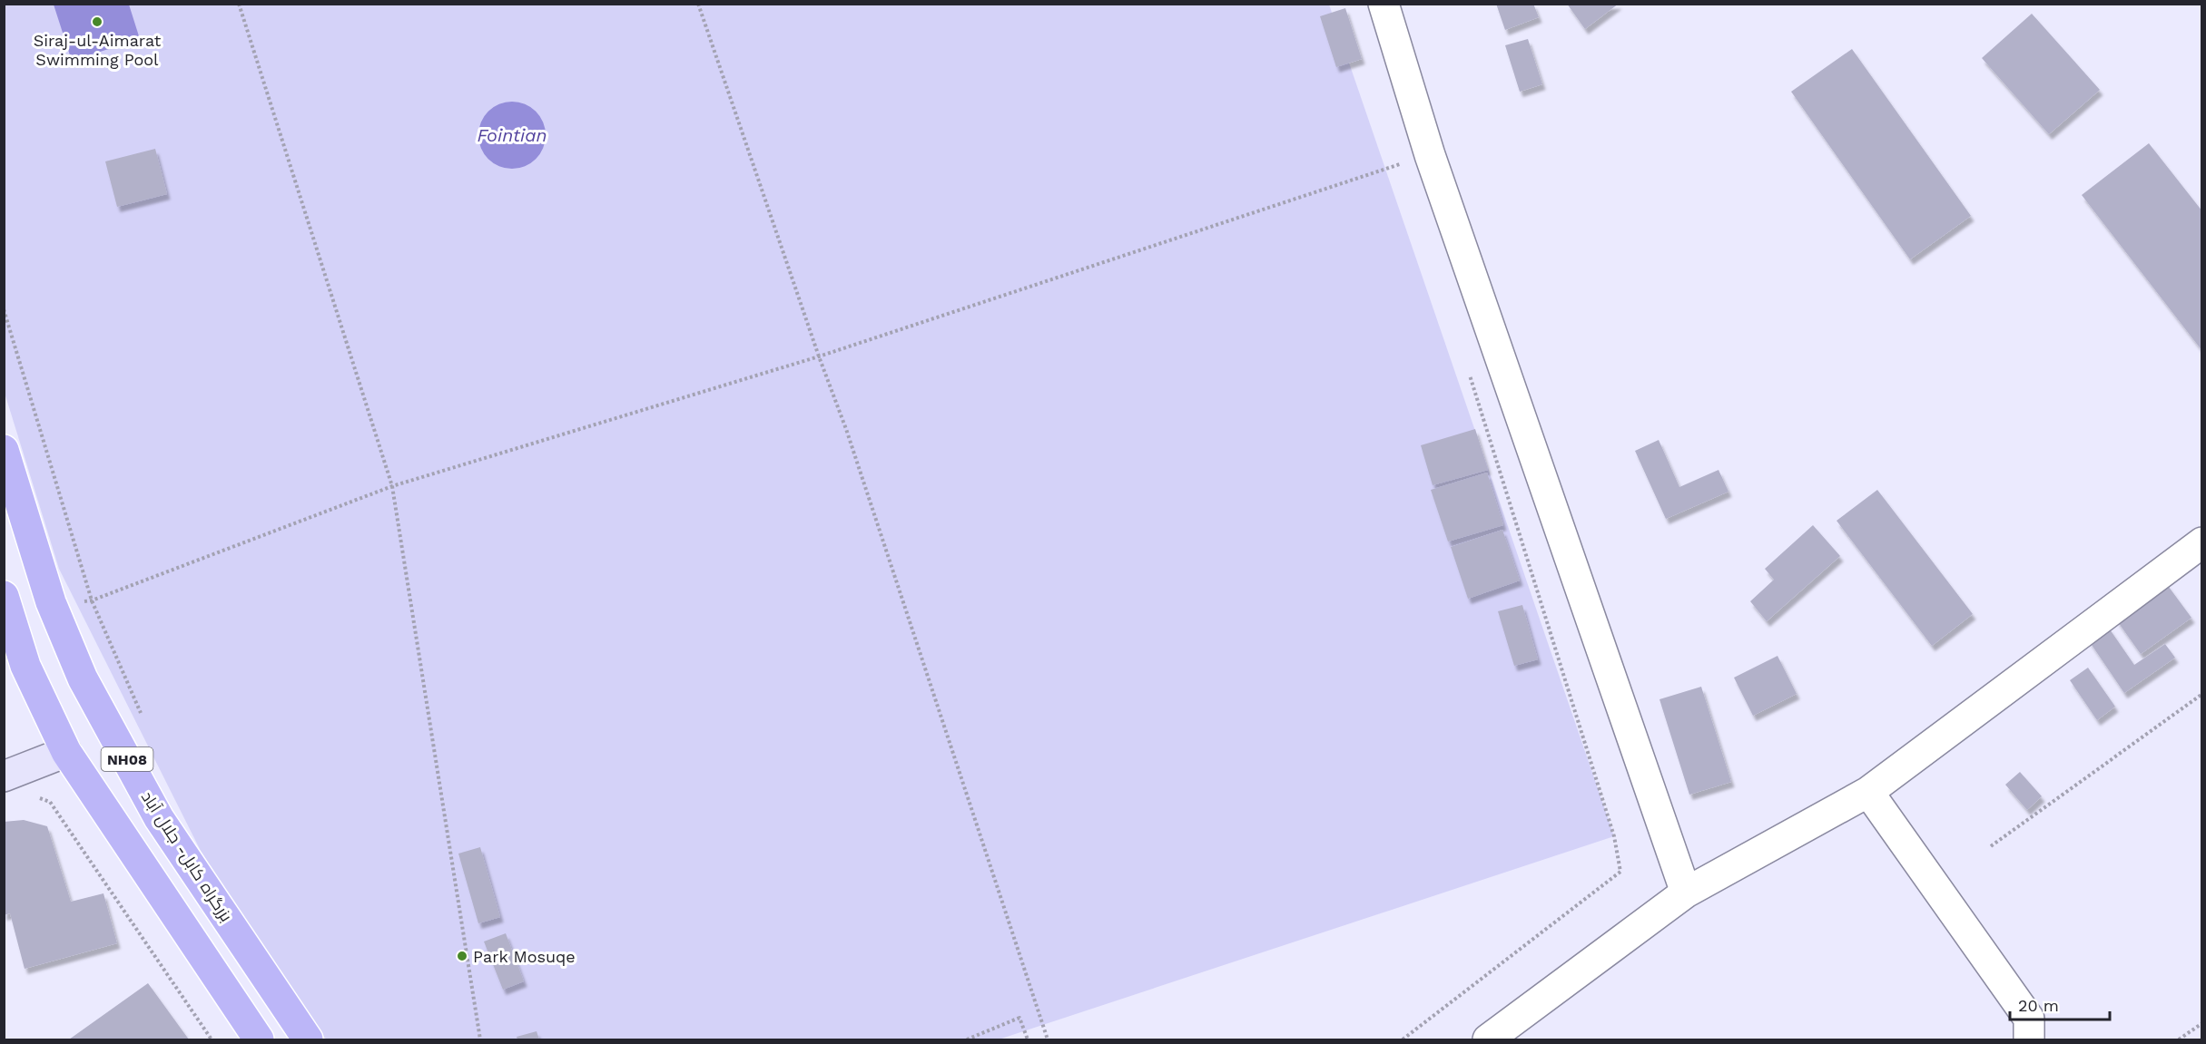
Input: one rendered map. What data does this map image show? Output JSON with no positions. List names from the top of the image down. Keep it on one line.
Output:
{"streets":{"highway":["NH08","بزرگراه کابل- جلال آباد"]},"water":["Fointian"],"places":["Siraj-ul-Aimarat Swimming Pool","Park Mosuqe"],"scale_bar":"20 m"}
